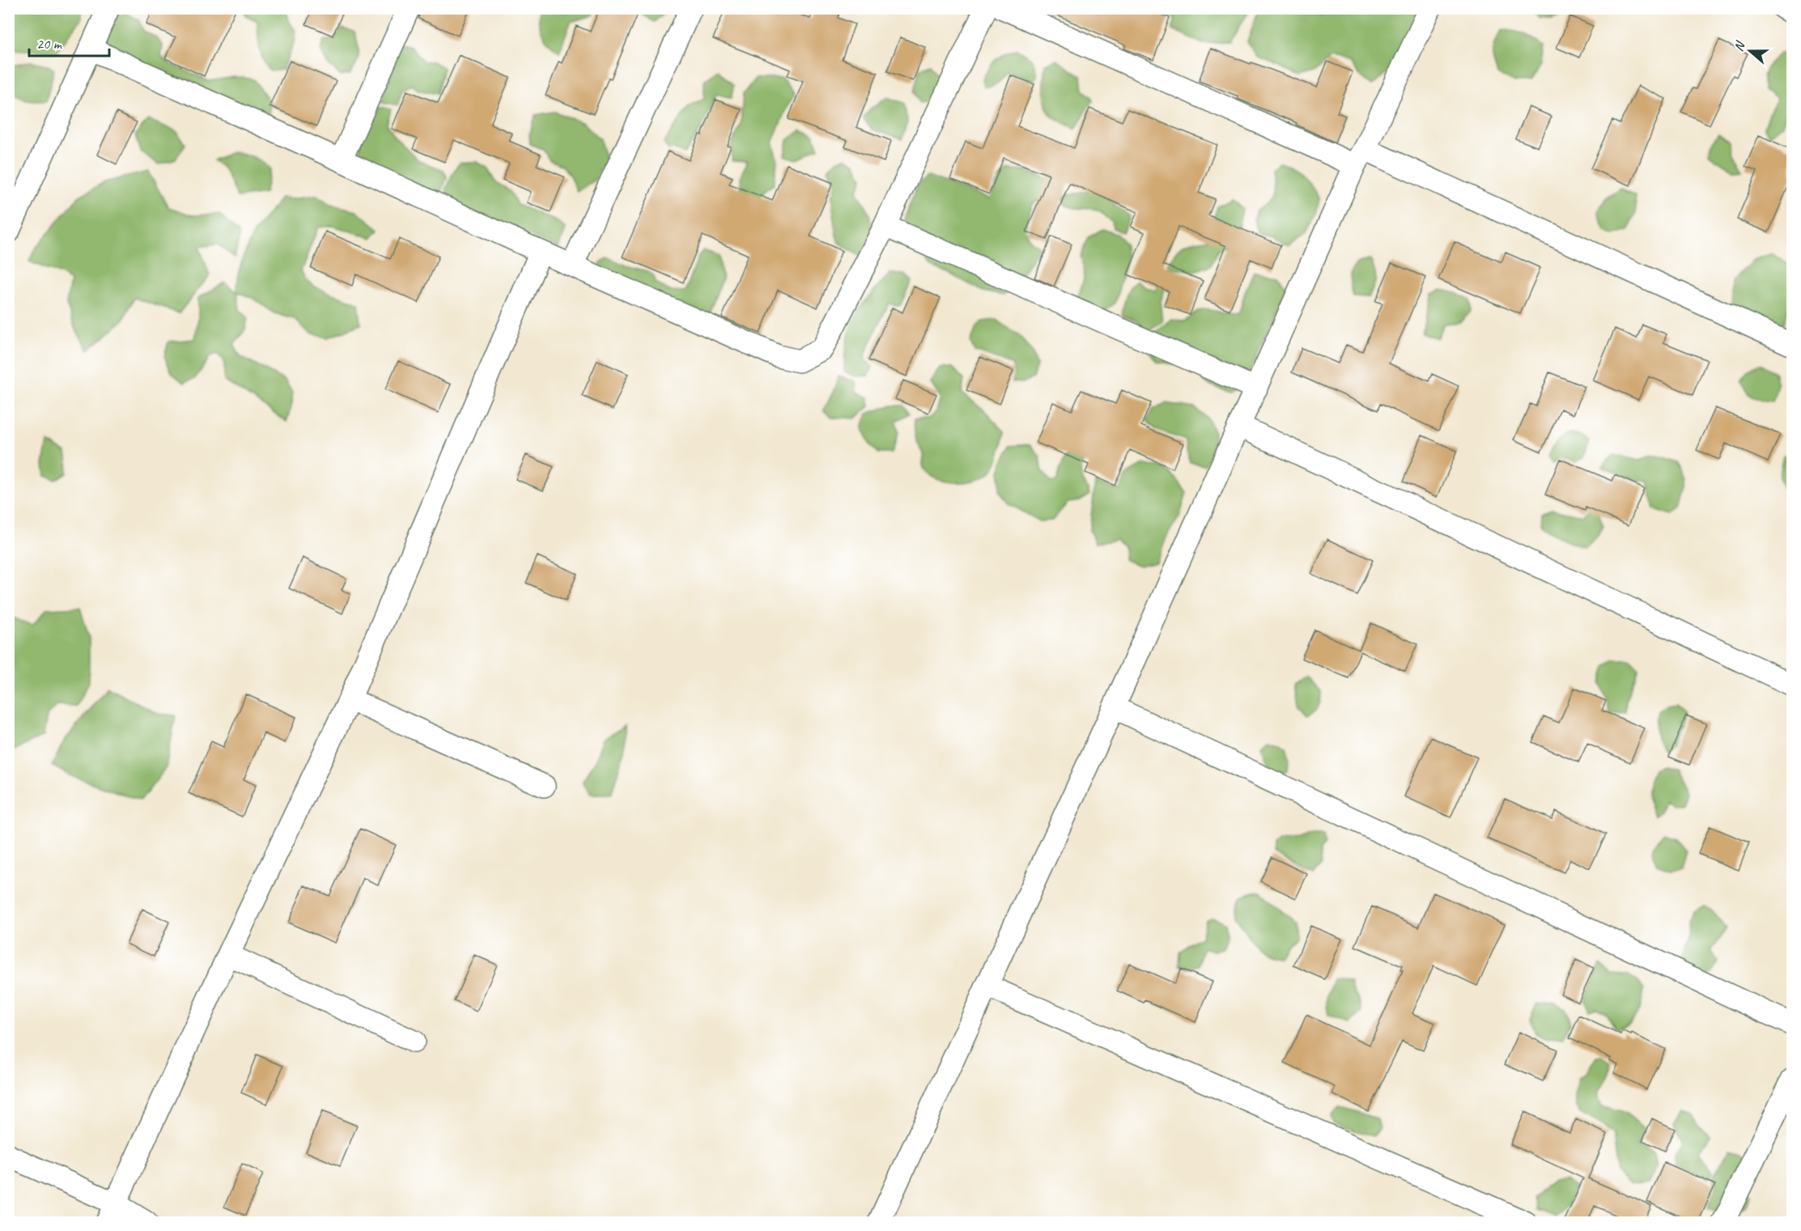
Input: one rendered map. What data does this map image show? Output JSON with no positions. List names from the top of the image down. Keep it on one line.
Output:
{"scale_bar":"20 m","north":"left"}
